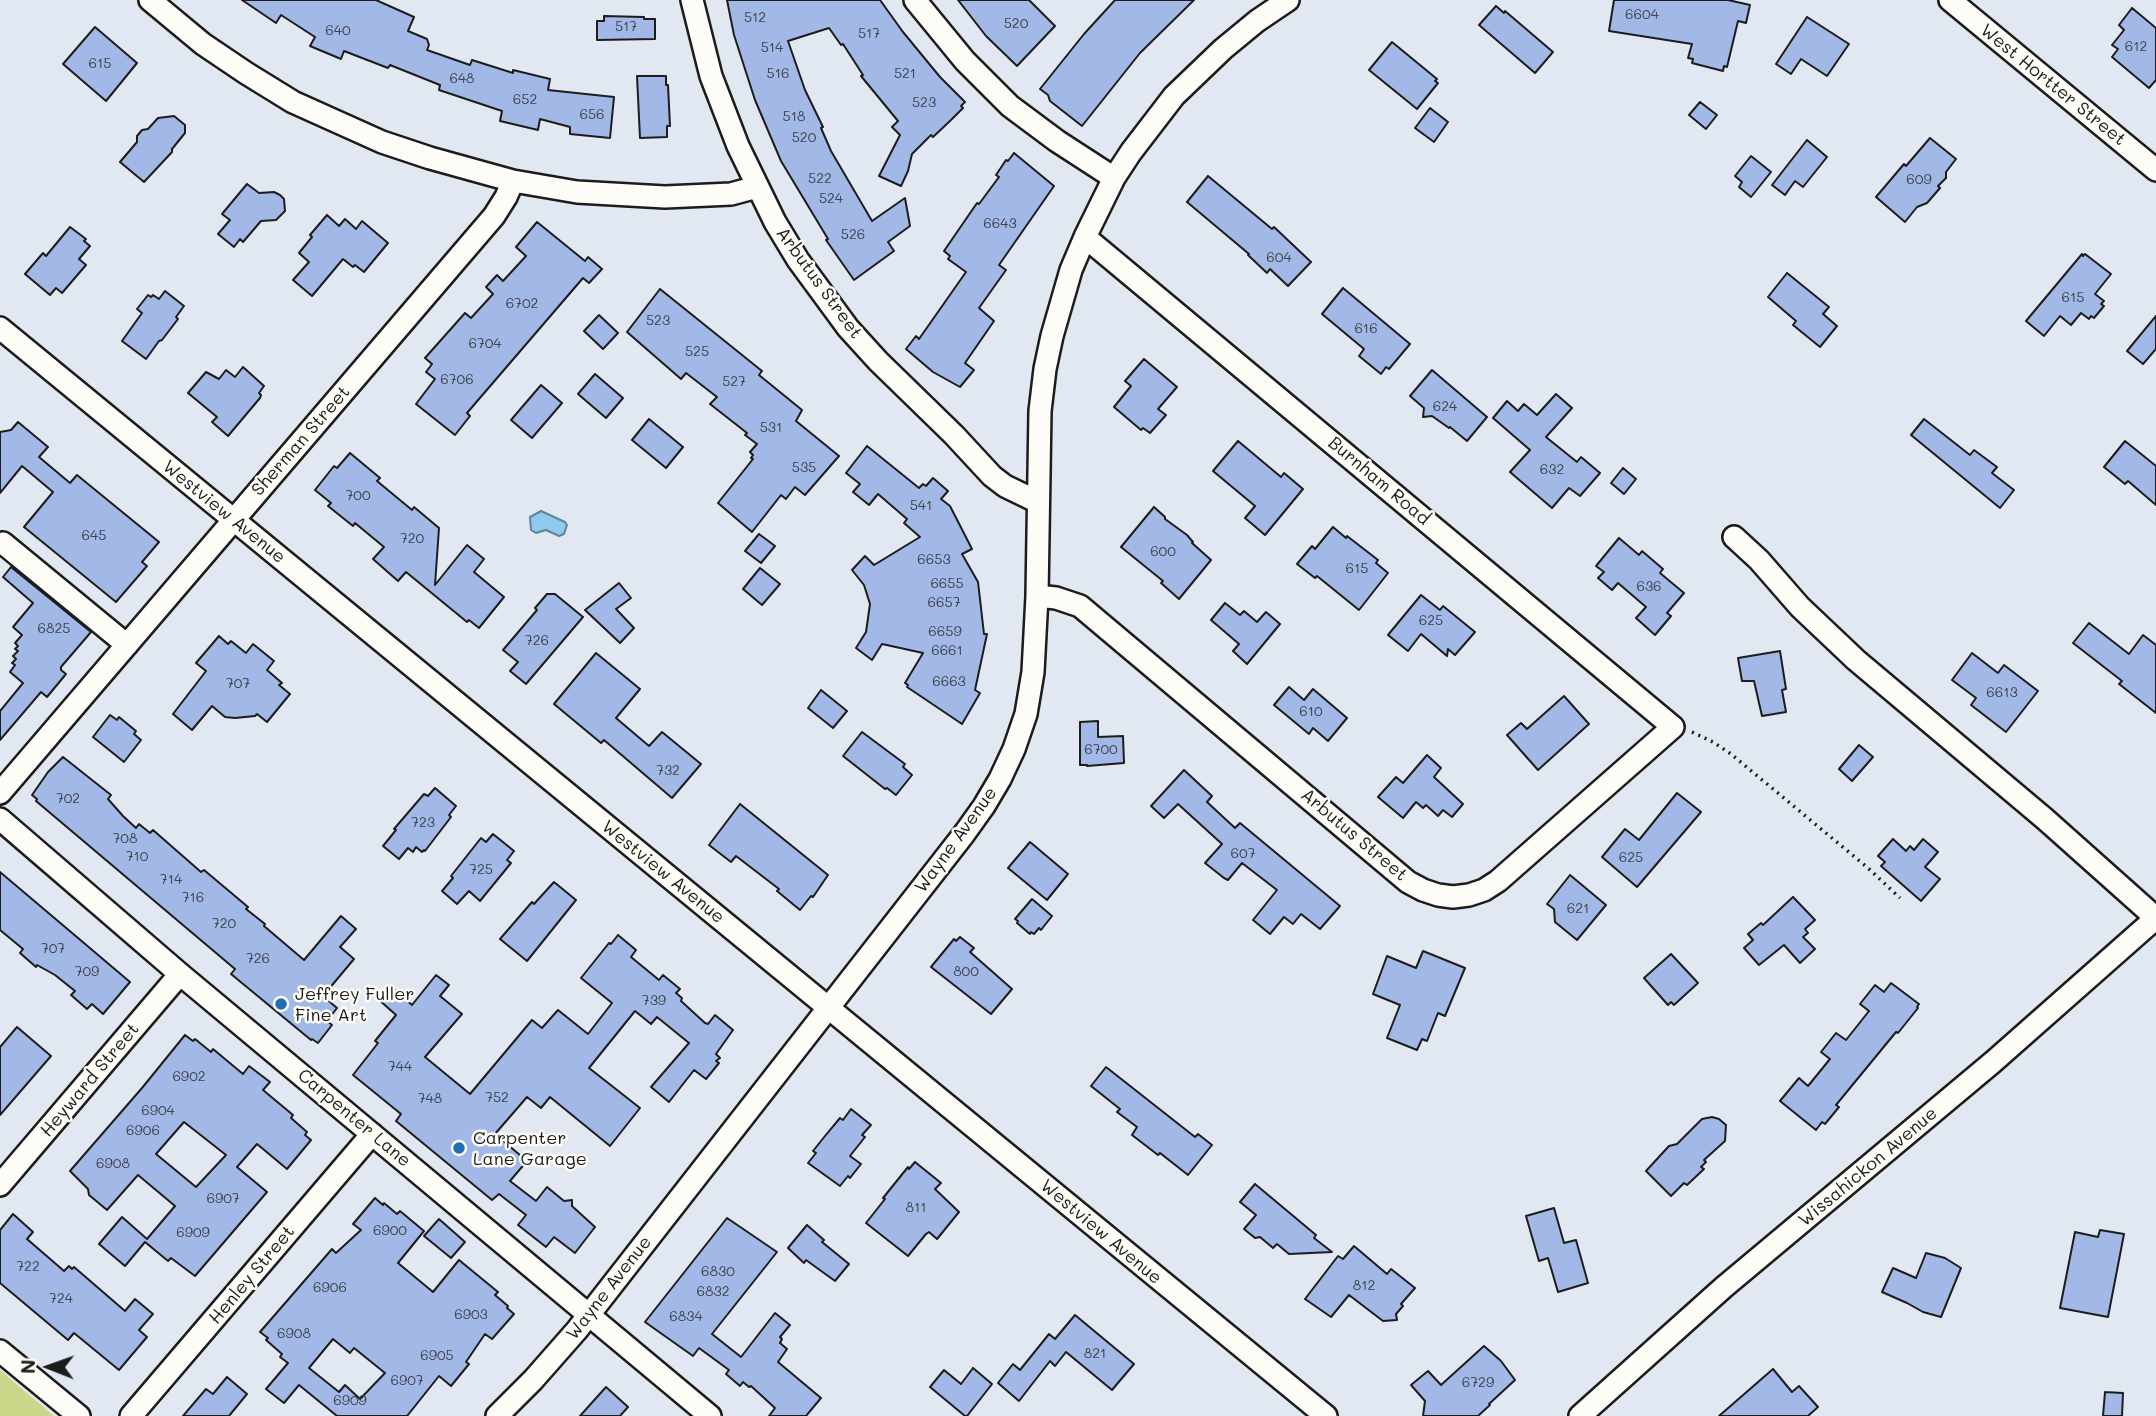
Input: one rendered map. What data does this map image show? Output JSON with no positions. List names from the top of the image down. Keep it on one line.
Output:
{"streets":{"street":["West Hortter Street","Arbutus Street","Sherman Street","Burnham Road","Westview Avenue","Wayne Avenue","Heyward Street","Carpenter Lane","Wissahickon Avenue","Henley Street"]},"crossings":[["Arbutus Street","Burnham Road"],["Arbutus Street","Wayne Avenue"],["Sherman Street","Westview Avenue"],["Burnham Road","Wayne Avenue"],["Westview Avenue","Wayne Avenue"],["Wayne Avenue","Carpenter Lane"],["Heyward Street","Carpenter Lane"],["Carpenter Lane","Henley Street"]],"places":["Jeffrey Fuller Fine Art","Carpenter Lane Garage"],"house_numbers":["6604","512","520","517","640","517","612","514","615","516","521","648","652","523","656","518","520","522","609","524","6643","526","604","615","6702","523","616","6704","525","6706","527","624","531","535","632","700","541","645","720","600","6653","615","6655","636","6657","625","6825","6659","726","6661","6663","707","6613","610","6700","732","702","723","708","607","710","625","725","714","716","621","720","707","726","709","800","739","744","6902","752","748","6904","6906","6908","6907","811","6900","6909","722","6830","812","6906","6832","724","6903","6834","6908","821","6905","6907","6729","6909"],"north":"left"}
